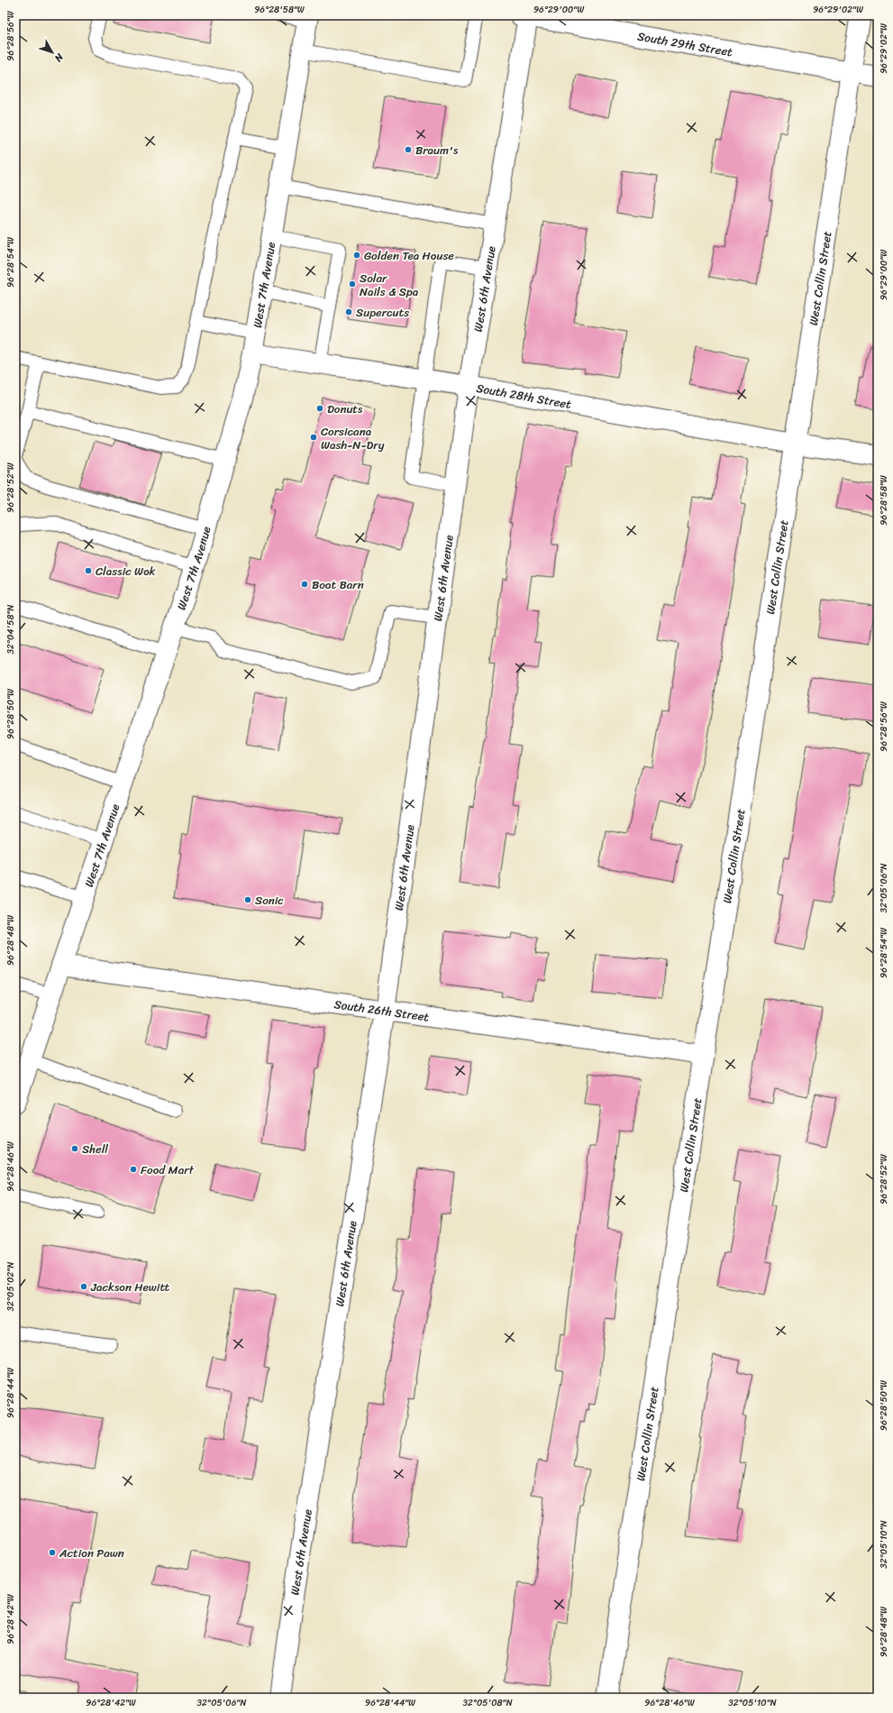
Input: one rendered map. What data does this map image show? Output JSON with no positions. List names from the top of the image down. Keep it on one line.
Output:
{"streets":{"street":["South 29th Street","West Collin Street","West 7th Avenue","West 6th Avenue","South 28th Street","South 26th Street"]},"crossings":[["South 29th Street","West Collin Street"],["South 29th Street","West 6th Avenue"],["West Collin Street","South 28th Street"],["West Collin Street","South 26th Street"],["West 7th Avenue","South 28th Street"],["West 7th Avenue","South 26th Street"],["West 6th Avenue","South 28th Street"],["West 6th Avenue","South 26th Street"]],"places":["Braum's","Golden Tea House","Solar Nails & Spa","Supercuts","Donuts","Corsicana Wash-N-Dry","Classic Wok","Boot Barn","Sonic","Shell","Food Mart","Jackson Hewitt","Action Pawn"],"north":"bottom right","coordinates":["96°28'58\"W","96°29'00\"W","96°29'02\"W","96°28'56\"W","96°28'54\"W","96°28'52\"W","32°04'58\"N","96°28'50\"W","32°05'06\"N","96°28'48\"W","96°28'46\"W","32°05'02\"N","96°28'44\"W","32°05'10\"N","96°28'42\"W","32°05'08\"N"]}
